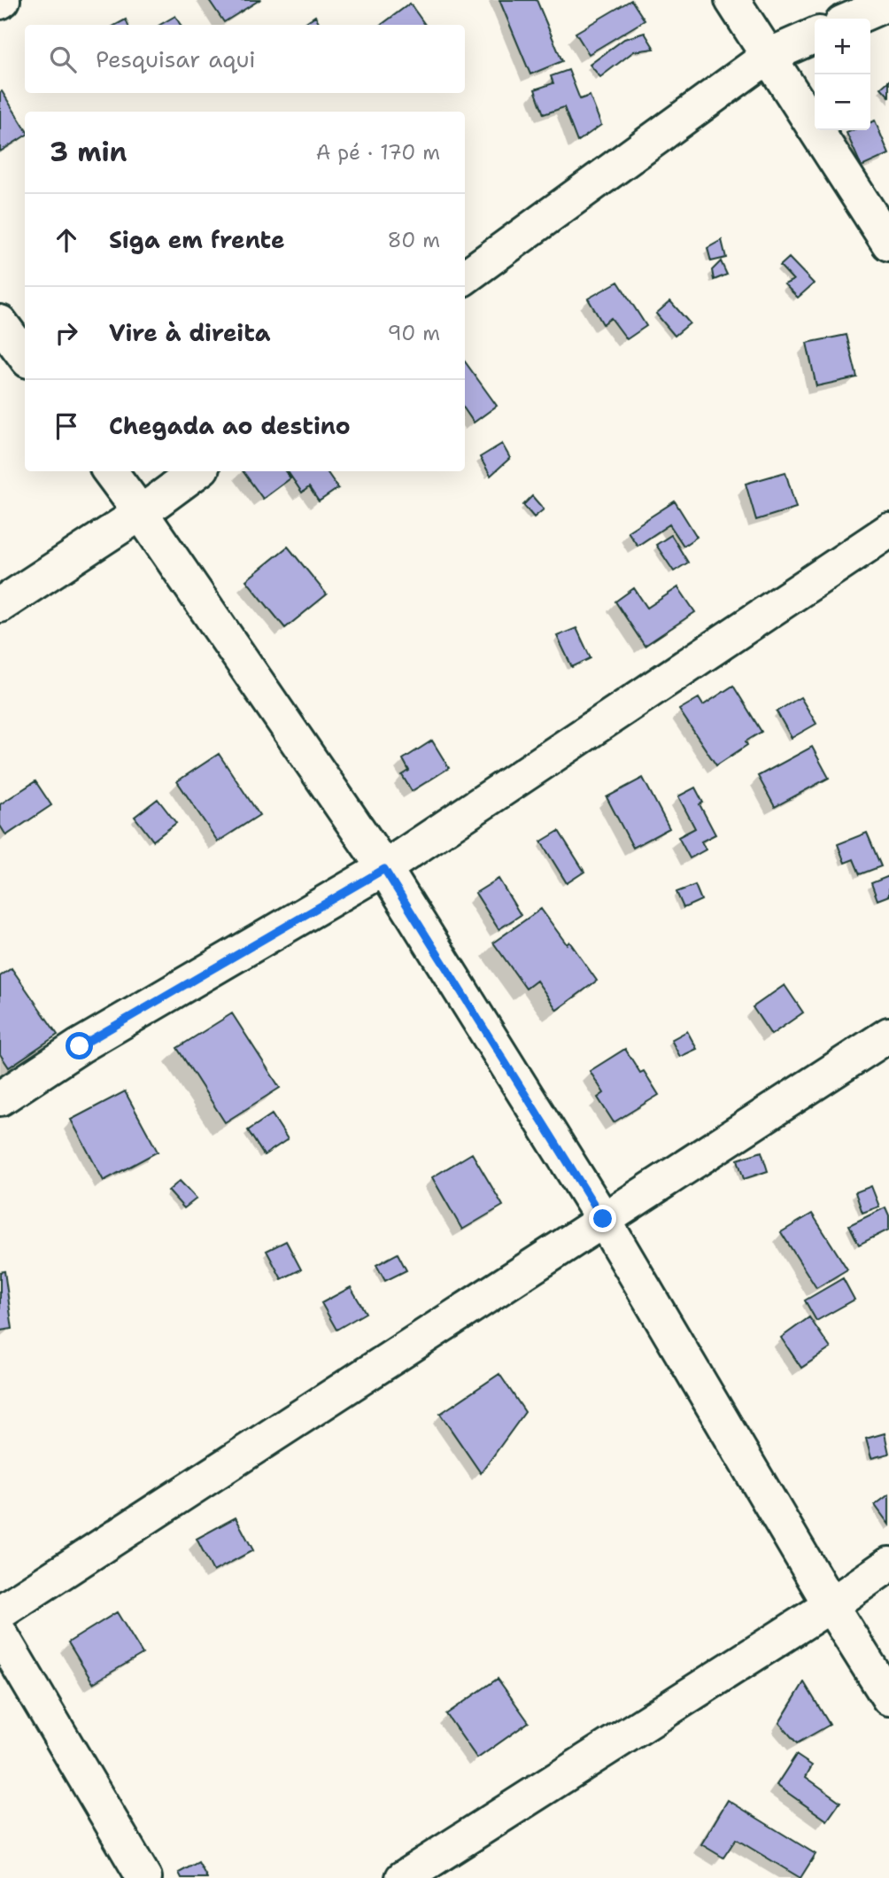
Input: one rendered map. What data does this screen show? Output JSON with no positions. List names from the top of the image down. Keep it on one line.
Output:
{"page":{"map_buttons":["+","−"],"search":"Pesquisar aqui","heading":["3 min","A pé · 170 m"],"list":[["Siga em frente","80 m"],["Vire à direita","90 m"],"Chegada ao destino"]}}
